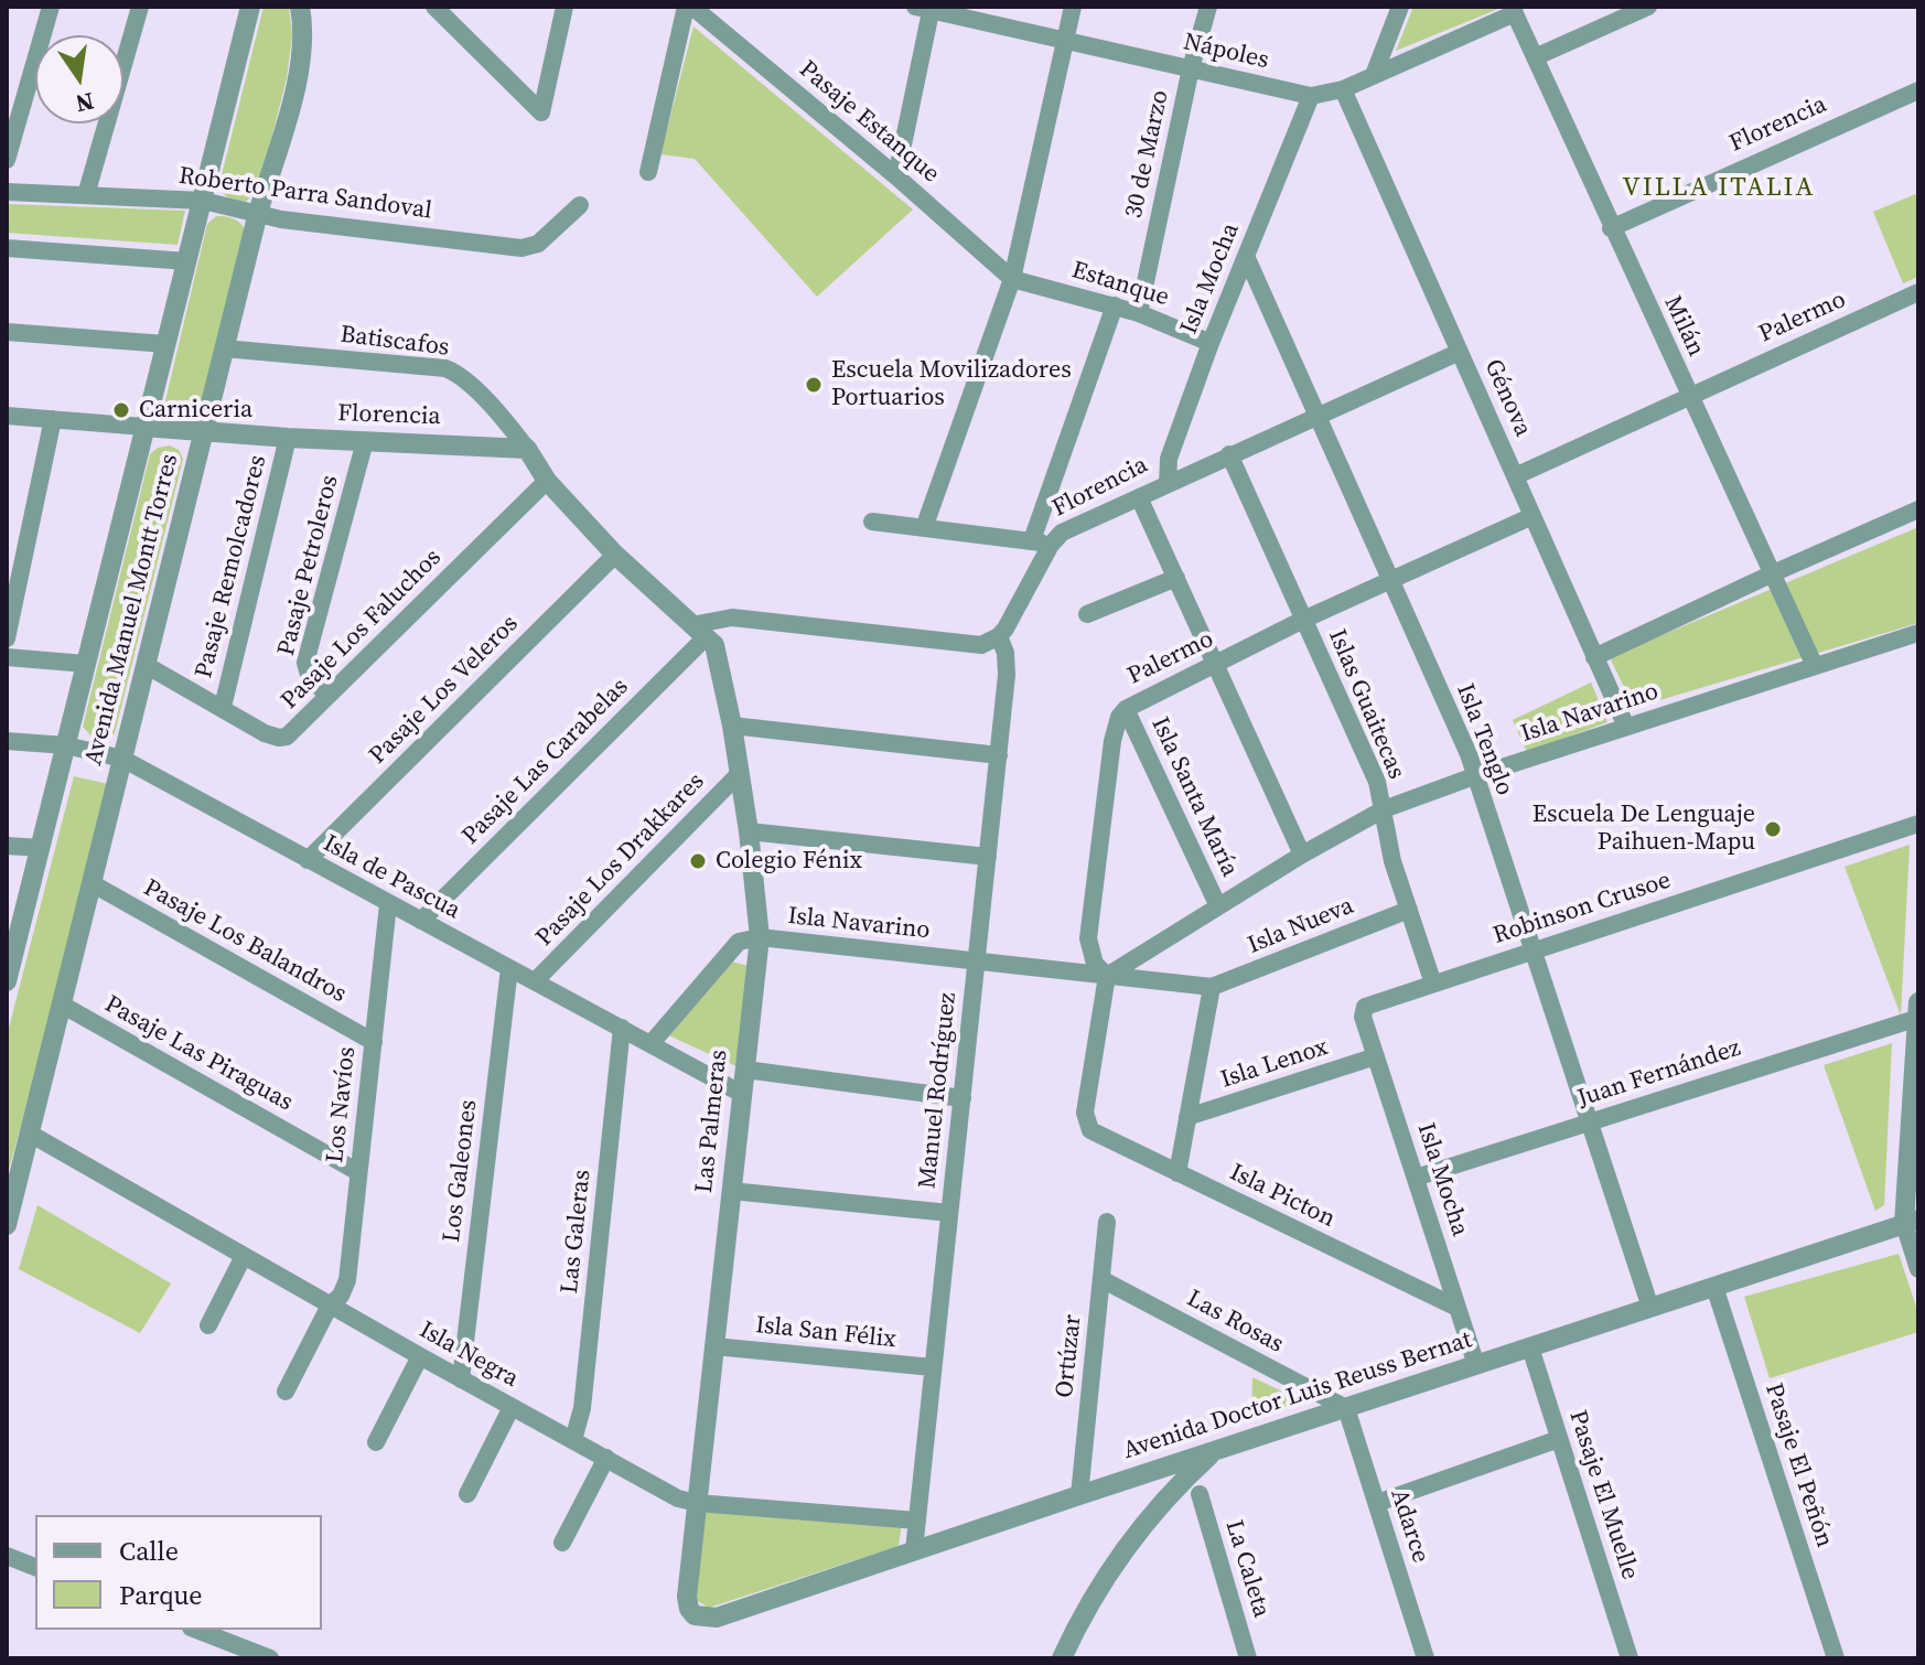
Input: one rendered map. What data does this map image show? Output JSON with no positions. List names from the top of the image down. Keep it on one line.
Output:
{"streets":{"street":["Nápoles","Pasaje Estanque","Florencia","30 de Marzo","Roberto Parra Sandoval","Isla Mocha","Estanque","Palermo","Milán","Batiscafos","Génova","Pasaje Petroleros","Pasaje Remolcadores","Avenida Manuel Montt Torres","Pasaje Los Faluchos","Pasaje Los Veleros","Islas Guaitecas","Isla Navarino","Isla Tenglo","Pasaje Las Carabelas","Isla Santa María","Pasaje Los Drakkares","Isla de Pascua","Robinson Crusoe","Isla Nueva","Pasaje Los Balandros","Pasaje Las Piraguas","Isla Lenox","Juan Fernández","Manuel Rodríguez","Los Navíos","Las Palmeras","Los Galeones","Isla Picton","Las Galeras","Las Rosas","Isla San Félix","Isla Negra","Ortúzar","Avenida Doctor Luis Reuss Bernat","Pasaje El Peñón","Pasaje El Muelle","Adarce","La Caleta"]},"crossings":[["Nápoles","30 de Marzo"],["Nápoles","Isla Mocha"],["Nápoles","Milán"],["Nápoles","Génova"],["Pasaje Estanque","Estanque"],["Florencia","Isla Mocha"],["Florencia","Milán"],["Florencia","Batiscafos"],["Florencia","Génova"],["Florencia","Pasaje Petroleros"],["Florencia","Pasaje Remolcadores"],["Florencia","Avenida Manuel Montt Torres"],["Florencia","Islas Guaitecas"],["Florencia","Isla Tenglo"],["Florencia","Manuel Rodríguez"],["30 de Marzo","Estanque"],["Roberto Parra Sandoval","Avenida Manuel Montt Torres"],["Isla Mocha","Estanque"],["Isla Mocha","Isla Tenglo"],["Isla Mocha","Robinson Crusoe"],["Isla Mocha","Isla Lenox"],["Isla Mocha","Juan Fernández"],["Isla Mocha","Isla Picton"],["Isla Mocha","Avenida Doctor Luis Reuss Bernat"],["Palermo","Milán"],["Palermo","Génova"],["Palermo","Islas Guaitecas"],["Palermo","Isla Navarino"],["Palermo","Isla Tenglo"],["Palermo","Isla Santa María"],["Palermo","Isla Picton"],["Milán","Isla Navarino"],["Batiscafos","Avenida Manuel Montt Torres"],["Génova","Isla Navarino"],["Pasaje Petroleros","Pasaje Los Faluchos"],["Pasaje Remolcadores","Pasaje Los Faluchos"],["Avenida Manuel Montt Torres","Pasaje Los Faluchos"],["Avenida Manuel Montt Torres","Isla de Pascua"],["Avenida Manuel Montt Torres","Pasaje Los Balandros"],["Avenida Manuel Montt Torres","Pasaje Las Piraguas"],["Avenida Manuel Montt Torres","Isla Negra"],["Pasaje Los Veleros","Isla de Pascua"],["Islas Guaitecas","Isla Navarino"],["Islas Guaitecas","Robinson Crusoe"],["Islas Guaitecas","Isla Nueva"],["Isla Navarino","Isla Tenglo"],["Isla Navarino","Isla Santa María"],["Isla Navarino","Isla de Pascua"],["Isla Navarino","Isla Nueva"],["Isla Navarino","Manuel Rodríguez"],["Isla Navarino","Las Palmeras"],["Isla Navarino","Isla Picton"],["Isla Tenglo","Robinson Crusoe"],["Isla Tenglo","Juan Fernández"],["Isla Tenglo","Avenida Doctor Luis Reuss Bernat"],["Pasaje Las Carabelas","Isla de Pascua"],["Pasaje Las Carabelas","Las Palmeras"],["Pasaje Los Drakkares","Isla de Pascua"],["Pasaje Los Drakkares","Las Palmeras"],["Isla de Pascua","Los Navíos"],["Isla de Pascua","Las Palmeras"],["Isla de Pascua","Los Galeones"],["Isla de Pascua","Las Galeras"],["Pasaje Los Balandros","Los Navíos"],["Pasaje Las Piraguas","Los Navíos"],["Manuel Rodríguez","Isla San Félix"],["Manuel Rodríguez","Isla Negra"],["Manuel Rodríguez","Avenida Doctor Luis Reuss Bernat"],["Los Navíos","Isla Negra"],["Las Palmeras","Isla San Félix"],["Las Palmeras","Isla Negra"],["Las Palmeras","Avenida Doctor Luis Reuss Bernat"],["Los Galeones","Isla Negra"],["Las Galeras","Isla Negra"],["Las Rosas","Ortúzar"],["Las Rosas","Avenida Doctor Luis Reuss Bernat"],["Las Rosas","Adarce"],["Ortúzar","Avenida Doctor Luis Reuss Bernat"],["Avenida Doctor Luis Reuss Bernat","Pasaje El Peñón"],["Avenida Doctor Luis Reuss Bernat","Pasaje El Muelle"],["Avenida Doctor Luis Reuss Bernat","Adarce"]],"districts":["VILLA ITALIA"],"places":["Escuela Movilizadores Portuarios","Carniceria","Escuela De Lenguaje Paihuen-Mapu","Colegio Fénix"],"legend":["Calle","Parque"],"north":"bottom"}
